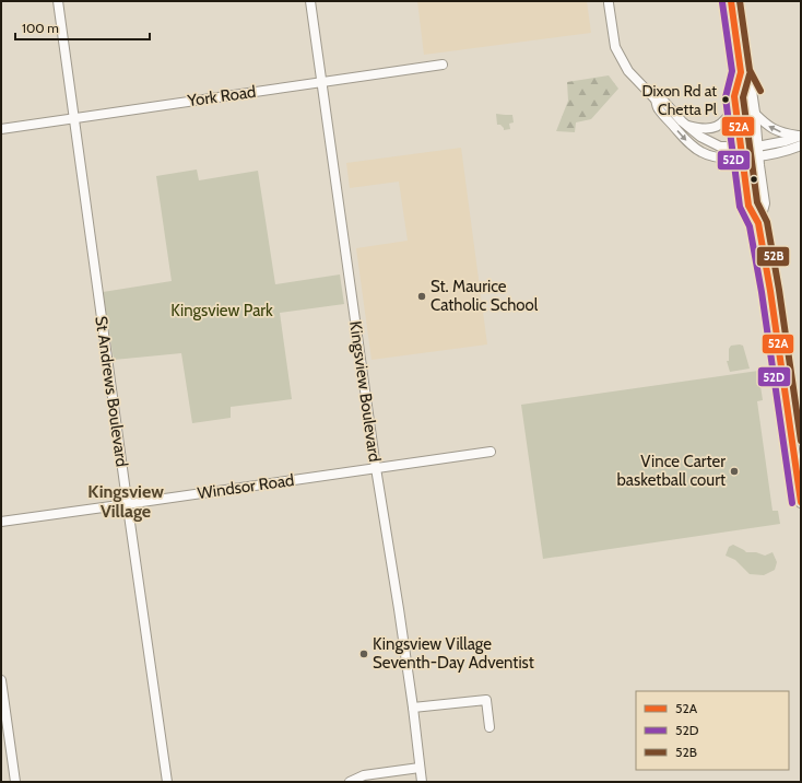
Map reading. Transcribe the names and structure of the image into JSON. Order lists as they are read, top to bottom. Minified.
{"streets":{"street":["York Road","St Andrews Boulevard","Kingsview Boulevard","Windsor Road"]},"crossings":[["York Road","St Andrews Boulevard"],["York Road","Kingsview Boulevard"],["St Andrews Boulevard","Windsor Road"],["Kingsview Boulevard","Windsor Road"]],"districts":["Kingsview Village"],"parks":["Kingsview Park"],"places":["Dixon Rd at Chetta Pl","St. Maurice Catholic School","Vince Carter basketball court","Kingsview Village Seventh-Day Adventist"],"lines":["transit line 52A","transit line 52B","transit line 52D"],"legend":["52A","52D","52B"],"scale_bar":"100 m"}
